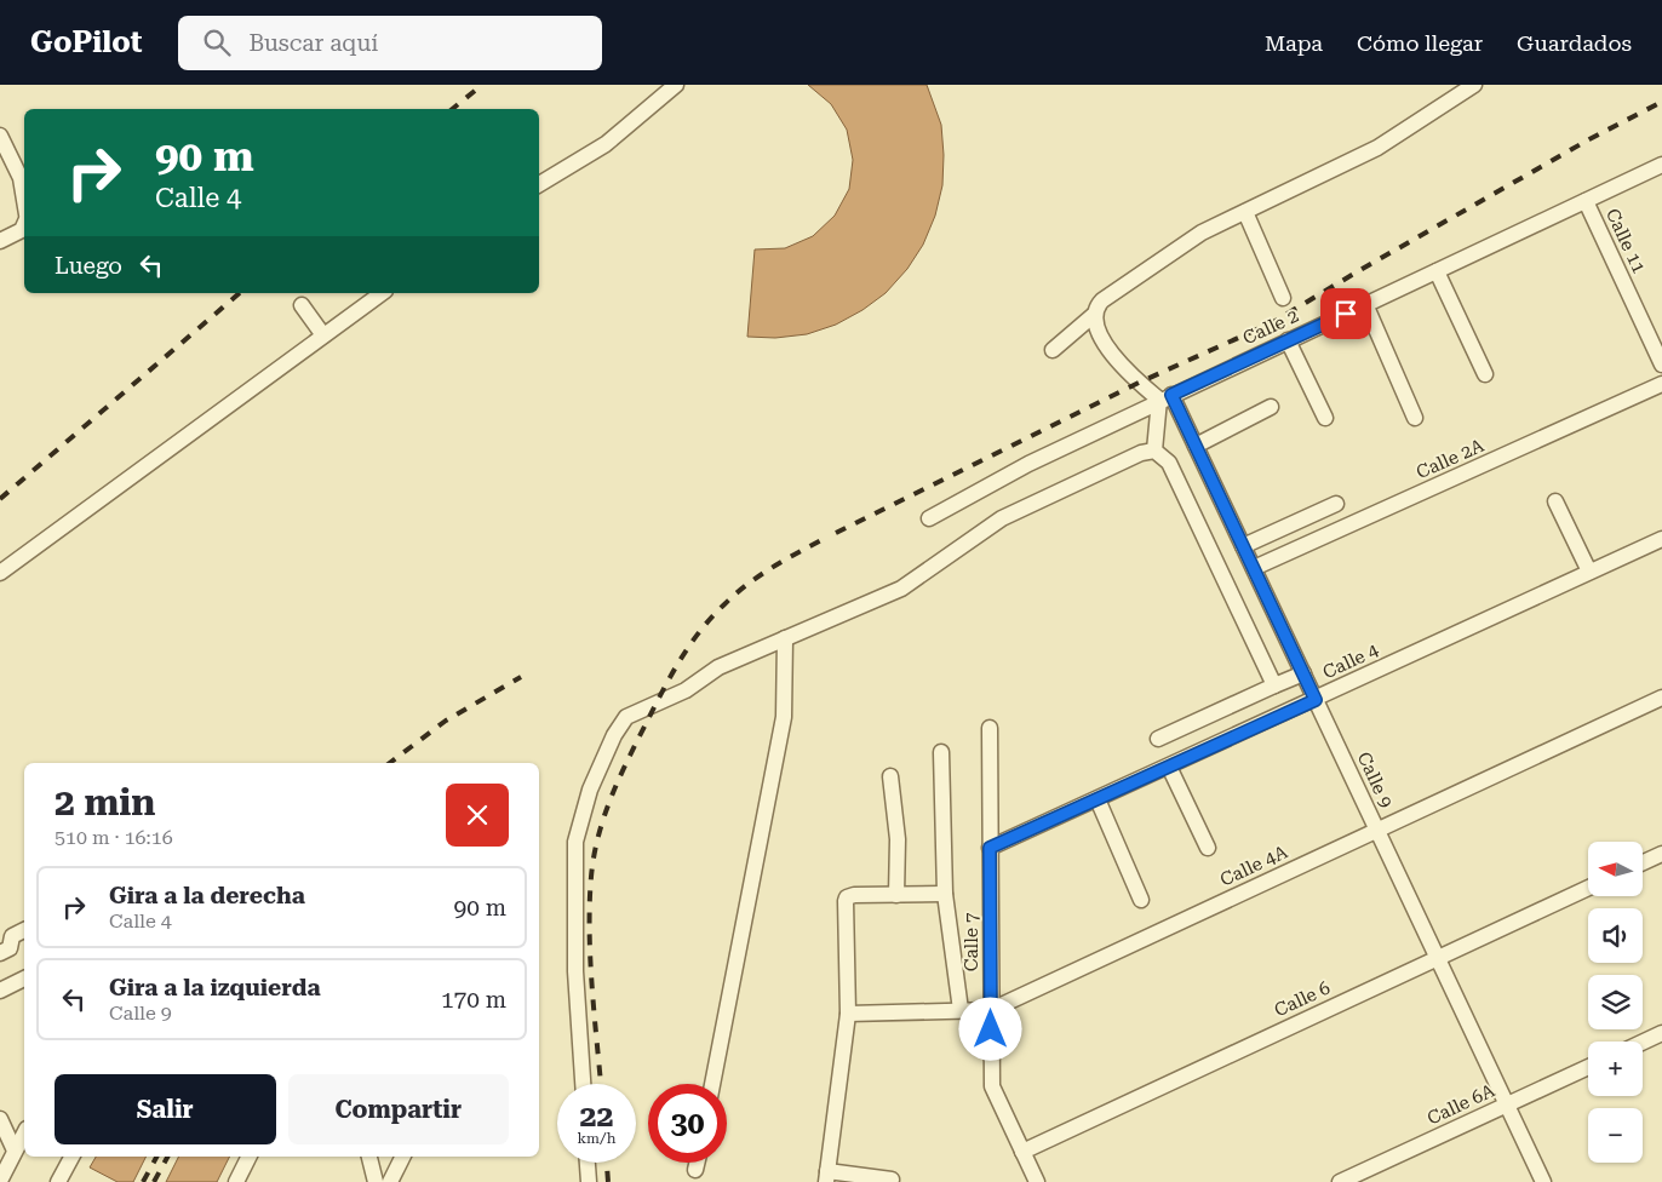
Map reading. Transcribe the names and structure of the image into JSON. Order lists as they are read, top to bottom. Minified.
{"streets":{"street":["Calle 11","Calle 2","Calle 2A","Calle 4","Calle 9","Calle 4A","Calle 7","Calle 6","Calle 6A"]},"crossings":[["Calle 11","Calle 2"],["Calle 2","Calle 9"],["Calle 2A","Calle 9"],["Calle 4","Calle 9"],["Calle 4","Calle 7"],["Calle 9","Calle 4A"],["Calle 9","Calle 6"],["Calle 9","Calle 6A"],["Calle 4A","Calle 7"],["Calle 7","Calle 6"]],"north":"left","page":{"header":"GoPilot","search":"Buscar aquí","nav":["Mapa","Cómo llegar","Guardados"],"turn":["90 m","Calle 4"],"then":"Luego","heading":["2 min","510 m · 16:16"],"map_buttons":["+","−"],"list":[{"name":"Gira a la derecha","note":"Calle 4","value":"90 m"},{"name":"Gira a la izquierda","note":"Calle 9","value":"170 m"}],"buttons":["Salir","Compartir"],"speed":"22 km/h","limit":"30"}}
